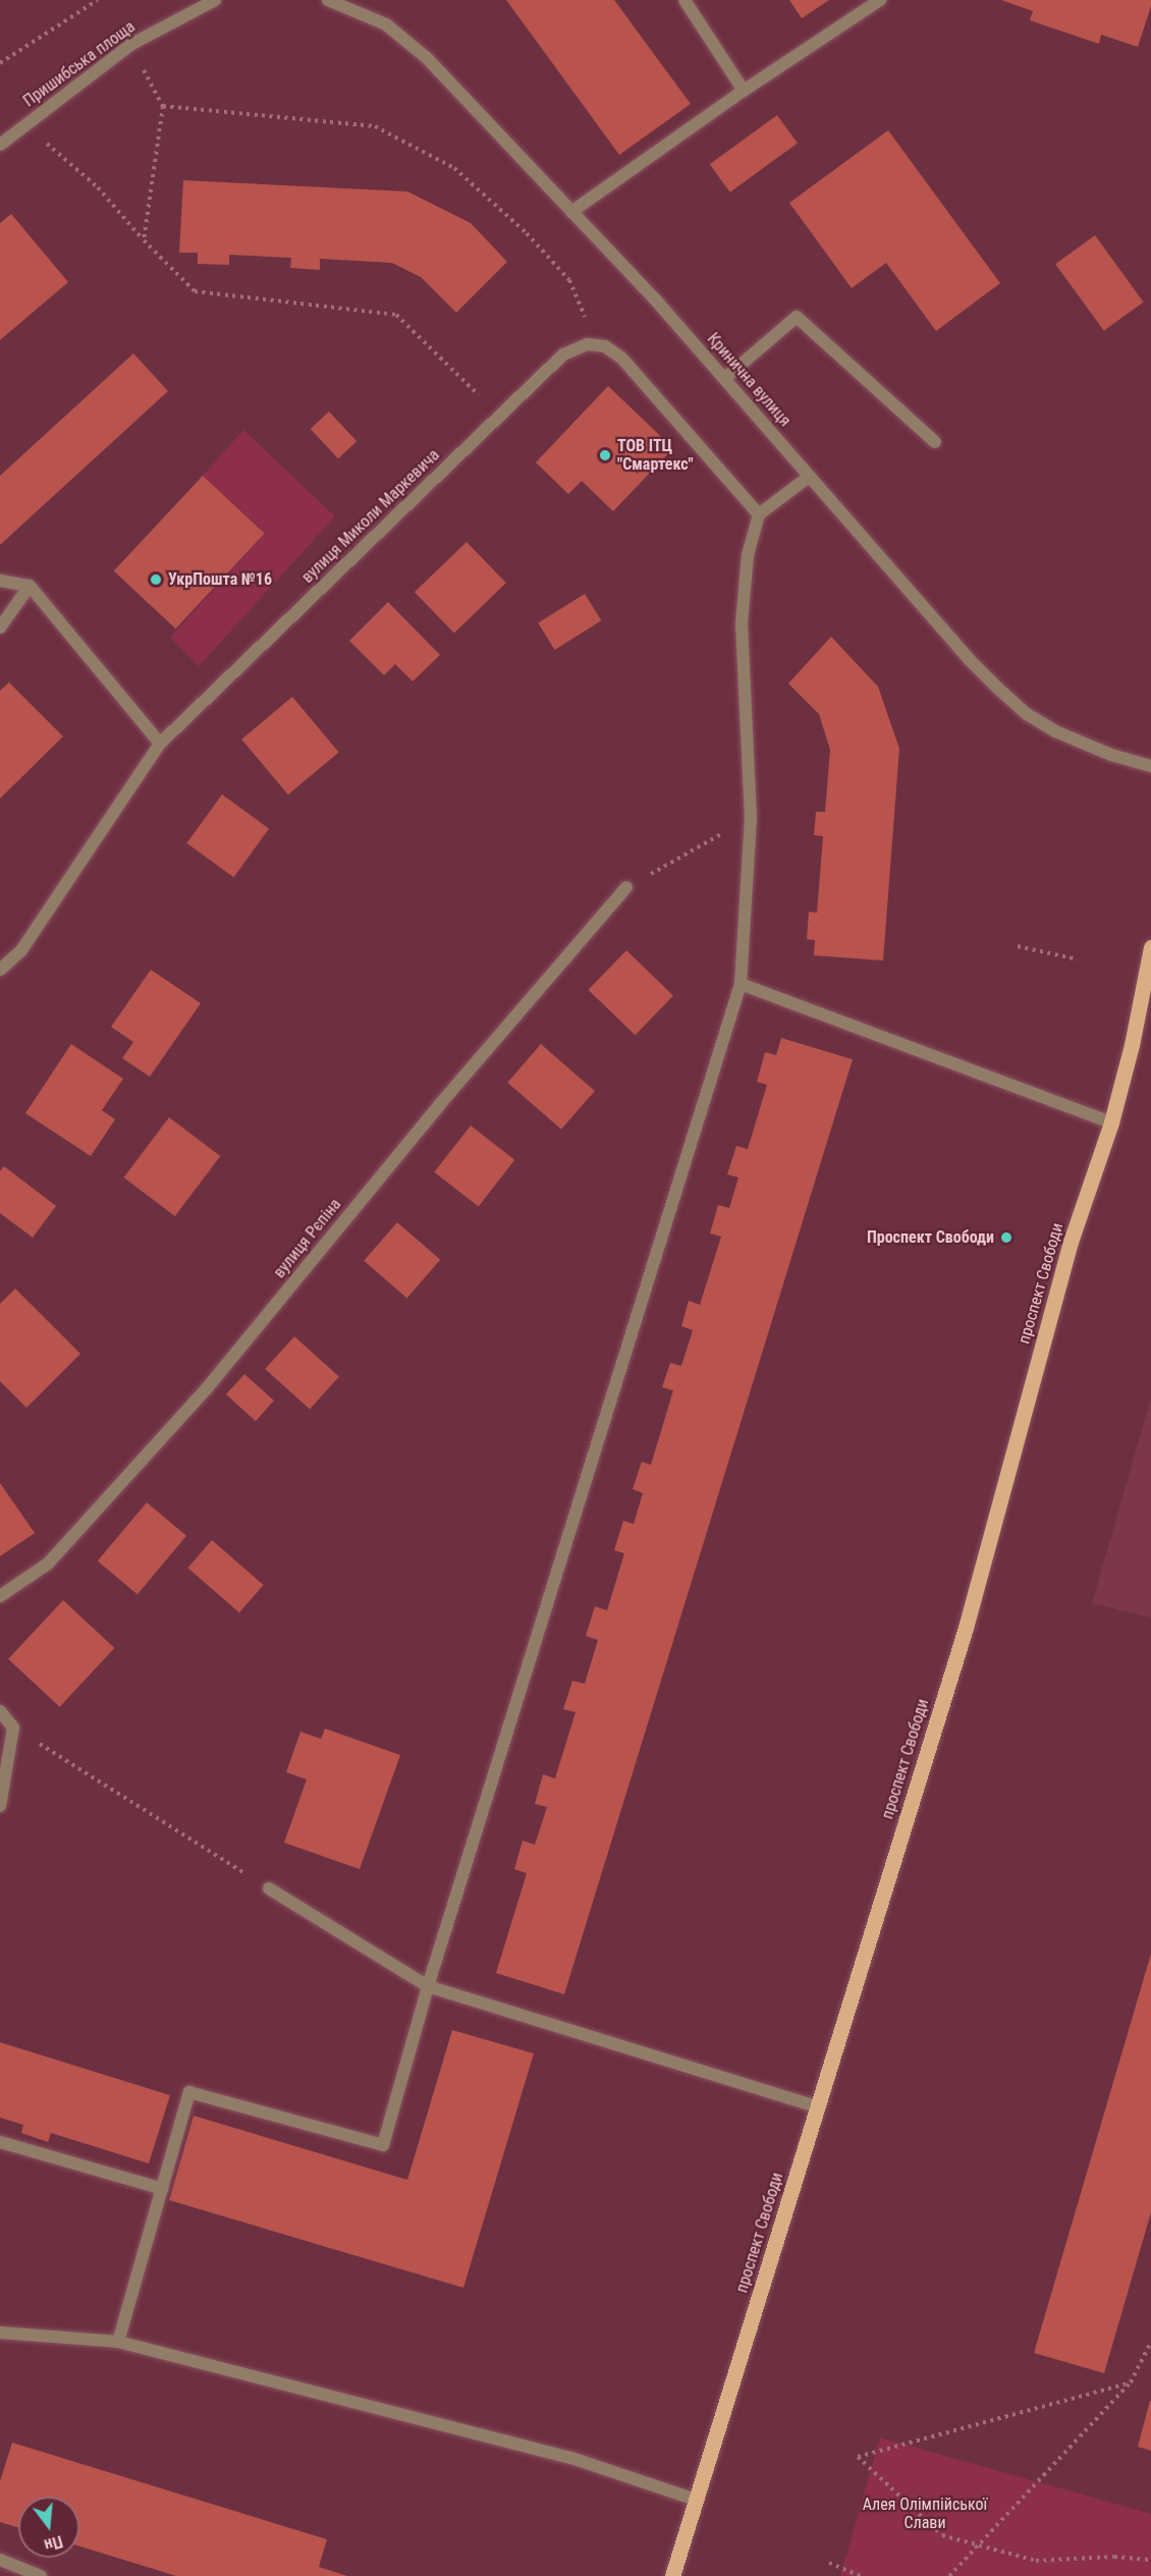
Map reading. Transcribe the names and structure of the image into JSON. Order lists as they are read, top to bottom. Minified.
{"streets":{"main road":["проспект Свободи"],"street":["Пришибська площа","Кринична вулиця","вулиця Миколи Маркевича","вулиця Рєпіна"]},"parks":["Алея Олімпійської Слави"],"places":["ТОВ ІТЦ \"Смартекс\"","УкрПошта №16","Проспект Свободи"],"north":"bottom"}
